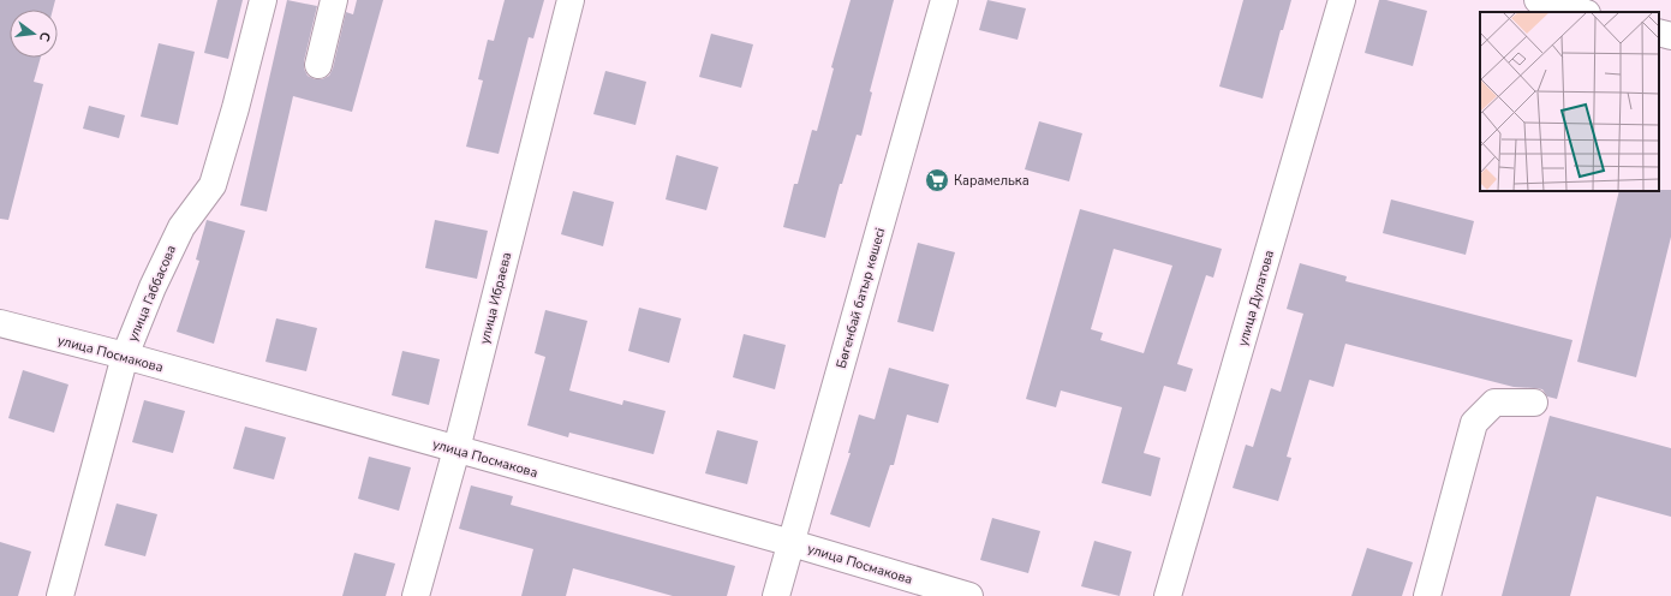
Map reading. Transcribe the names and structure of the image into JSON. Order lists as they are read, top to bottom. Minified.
{"streets":{"street":["улица Габбасова","улица Ибраева","Бөгенбай батыр көшесі","улица Дулатова","улица Посмакова"]},"crossings":[["улица Габбасова","улица Посмакова"],["улица Ибраева","улица Посмакова"],["Бөгенбай батыр көшесі","улица Посмакова"]],"places":{"supermarket":["Карамелька"]},"north":"right"}
